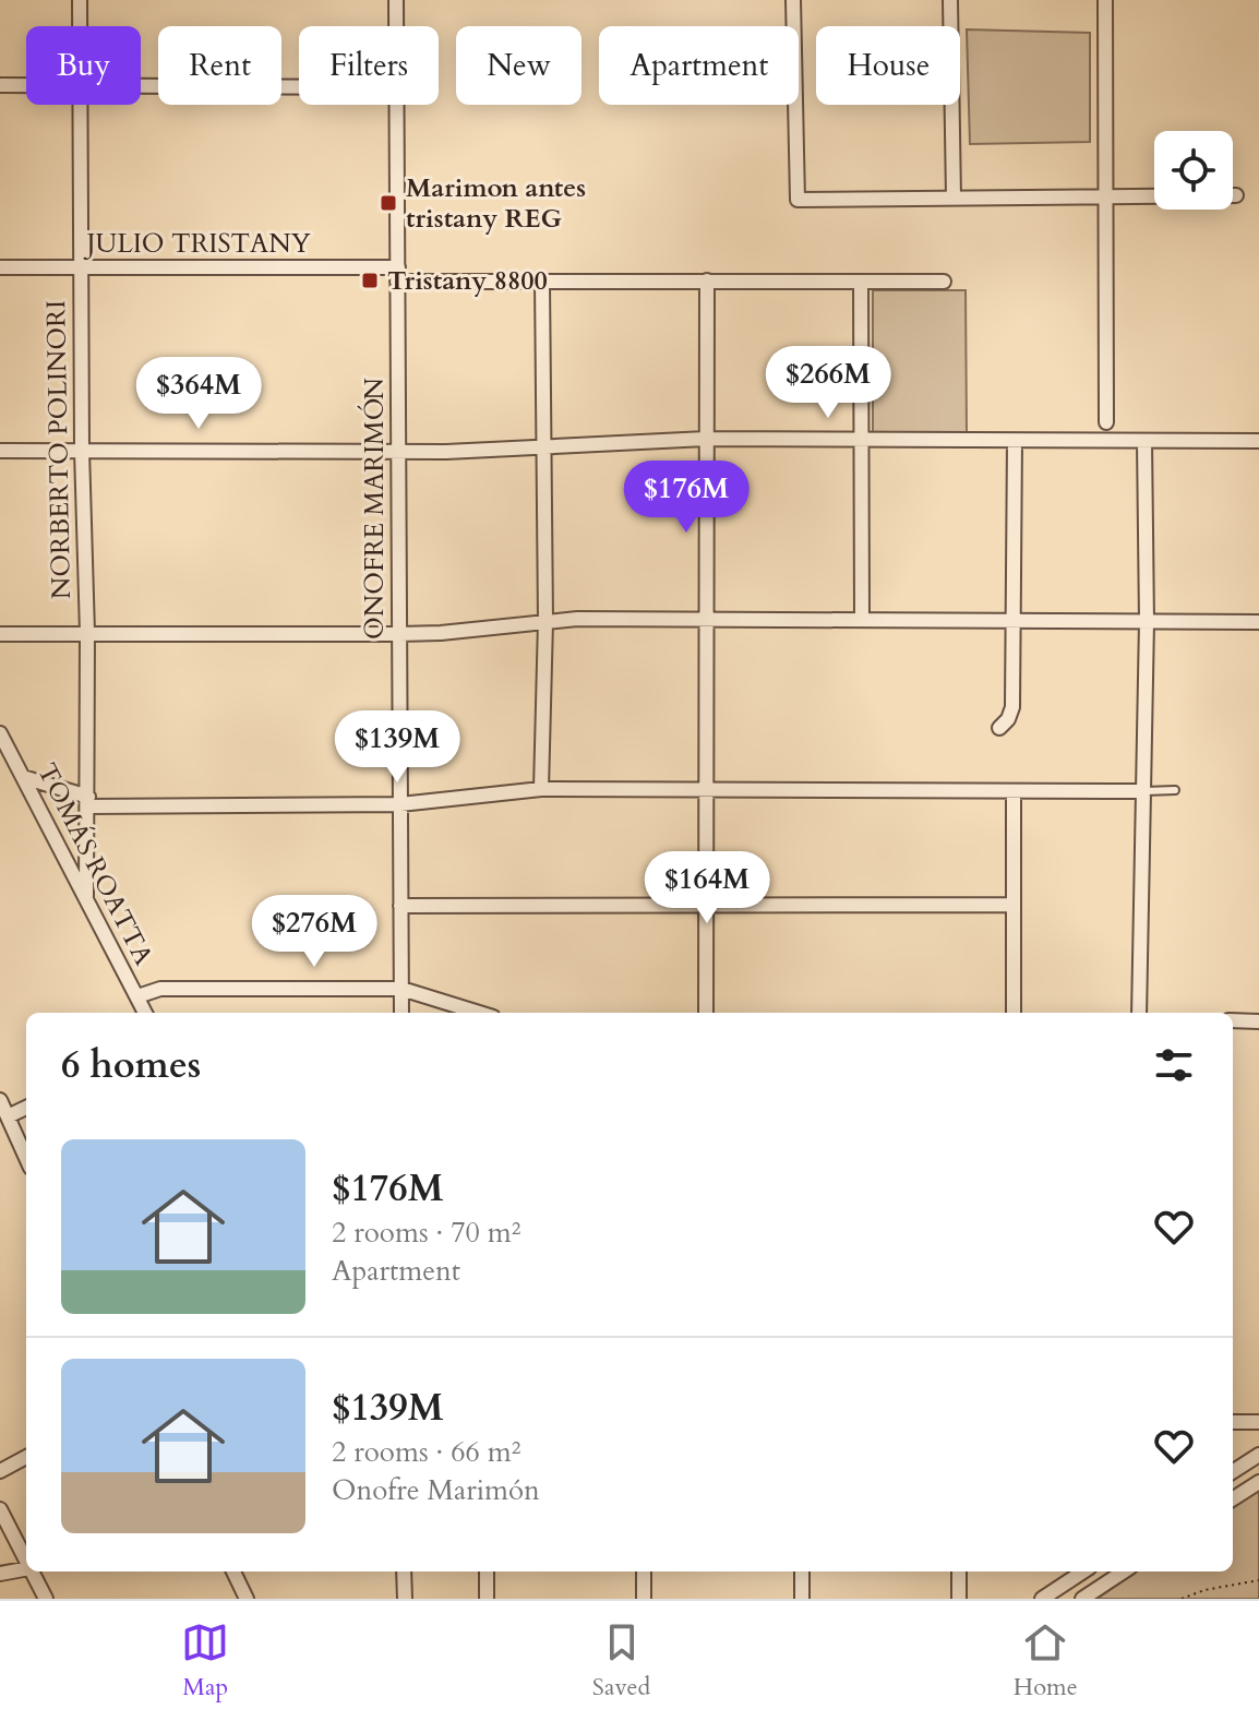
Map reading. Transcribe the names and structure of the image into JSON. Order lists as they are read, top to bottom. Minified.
{"streets":{"street":["JULIO TRISTANY","NORBERTO POLINORI","ONOFRE MARIMÓN","TOMÁS ROATTA"]},"crossings":[["JULIO TRISTANY","NORBERTO POLINORI"],["JULIO TRISTANY","ONOFRE MARIMÓN"],["NORBERTO POLINORI","TOMÁS ROATTA"]],"places":{"transit":["Marimon antes tristany REG","Tristany 8800"]},"page":{"chip":["Buy","Rent","Filters","New","Apartment","House"],"price":["$266M","$364M","$176M","$139M","$164M","$276M"],"heading":"6 homes","list":[{"name":"$176M","note":"2 rooms · 70 m² · Apartment"},{"name":"$139M","note":"2 rooms · 66 m² · Onofre Marimón"}],"tabs":["Map","Saved","Home"]}}
